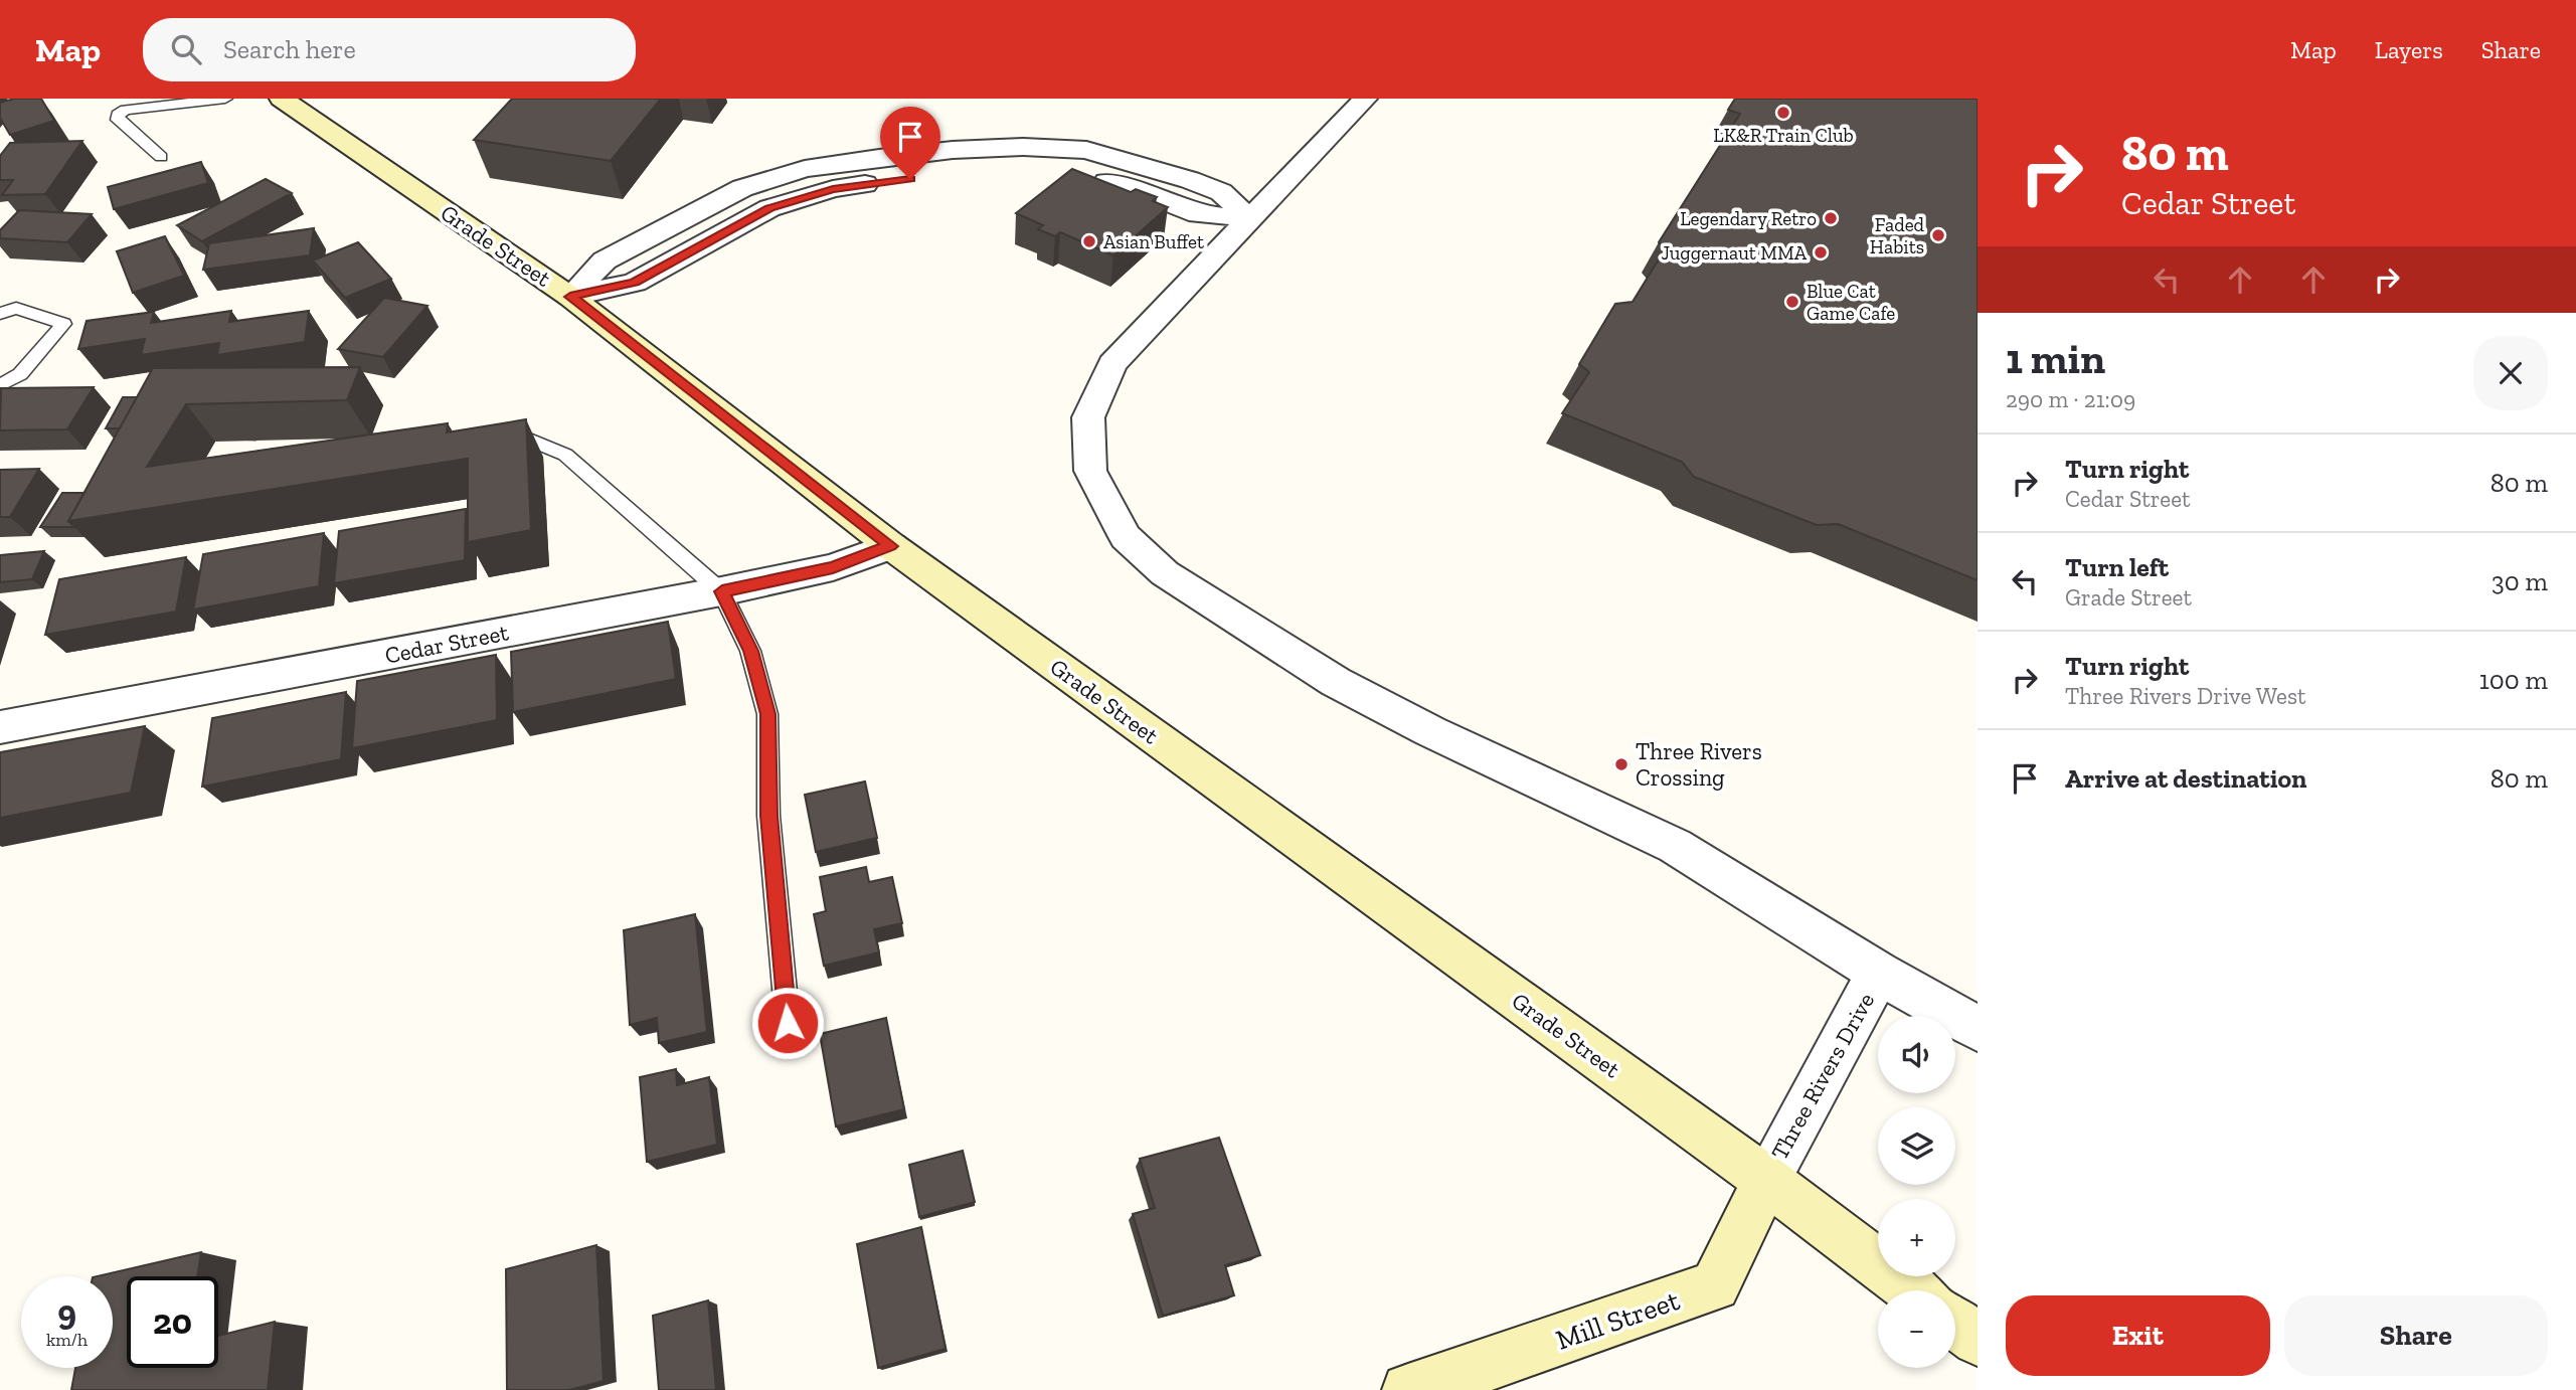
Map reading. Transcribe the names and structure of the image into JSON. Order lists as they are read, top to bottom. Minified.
{"streets":{"main road":["Grade Street","Mill Street"],"street":["Cedar Street","Three Rivers Drive"]},"crossings":[["Grade Street","Cedar Street"],["Grade Street","Three Rivers Drive"],["Grade Street","Mill Street"],["Three Rivers Drive","Mill Street"]],"places":["LK&R Train Club","Legendary Retro","Faded Habits","Asian Buffet","Juggernaut MMA","Blue Cat Game Cafe","Three Rivers Crossing"],"page":{"header":"Map","search":"Search here","nav":["Map","Layers","Share"],"turn":["80 m","Cedar Street"],"heading":["1 min","290 m · 21:09"],"list":[{"name":"Turn right","note":"Cedar Street","value":"80 m"},{"name":"Turn left","note":"Grade Street","value":"30 m"},{"name":"Turn right","note":"Three Rivers Drive West","value":"100 m"},{"name":"Arrive at destination","value":"80 m"}],"map_buttons":["+","−"],"speed":"9 km/h","limit":"20","buttons":["Exit","Share"]}}
